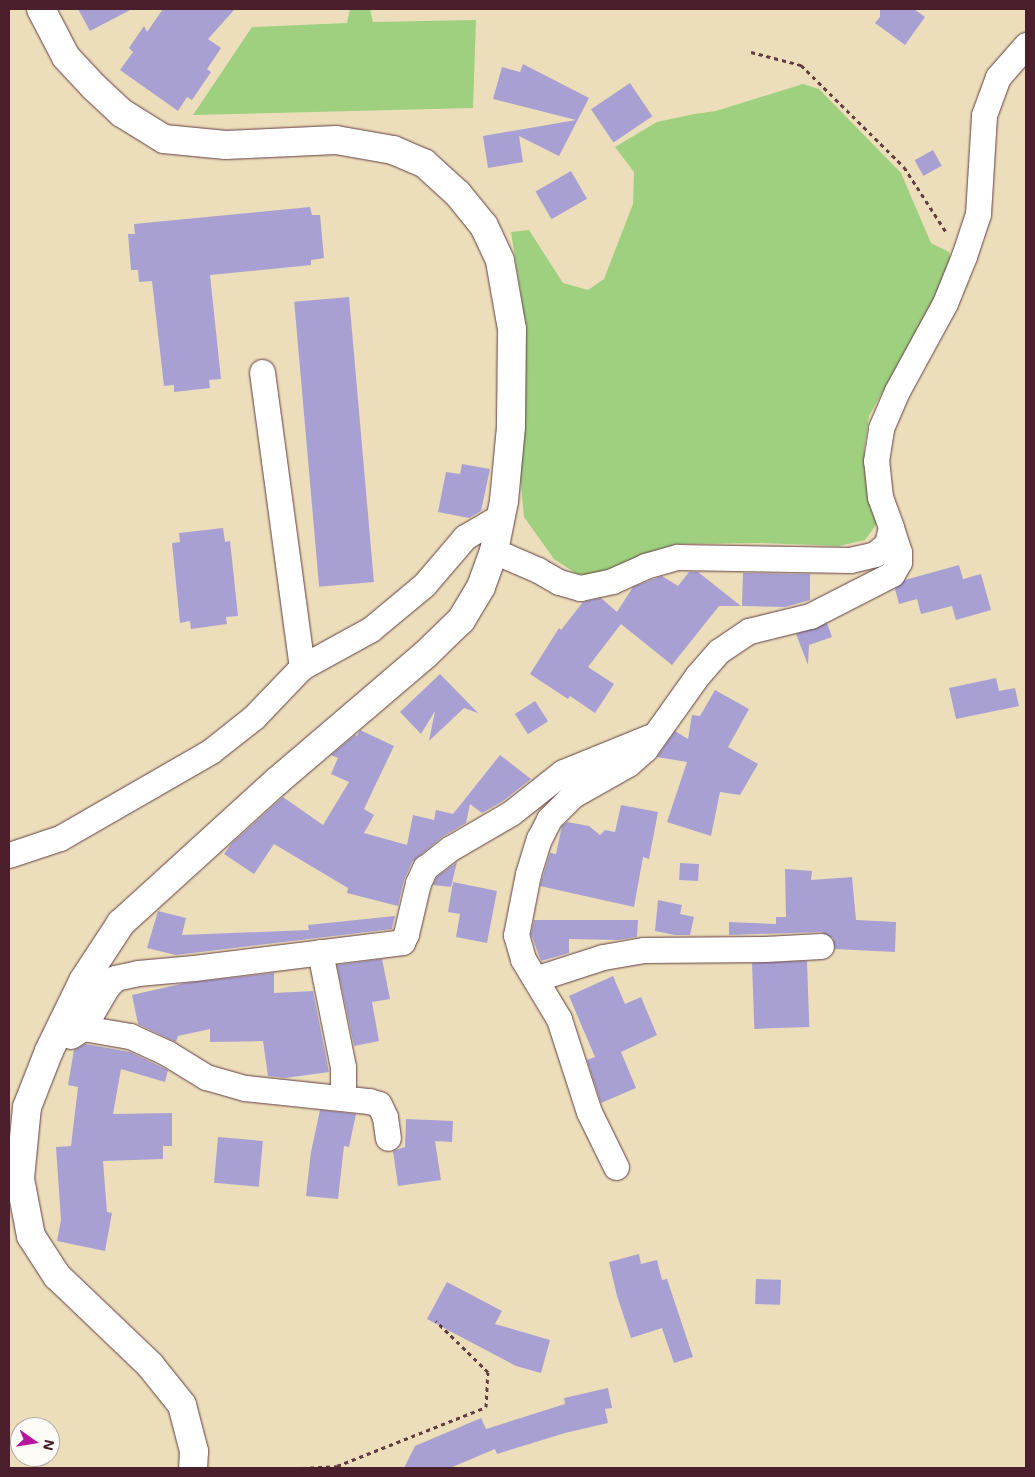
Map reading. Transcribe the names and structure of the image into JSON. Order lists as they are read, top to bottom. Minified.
{"north":"right"}
